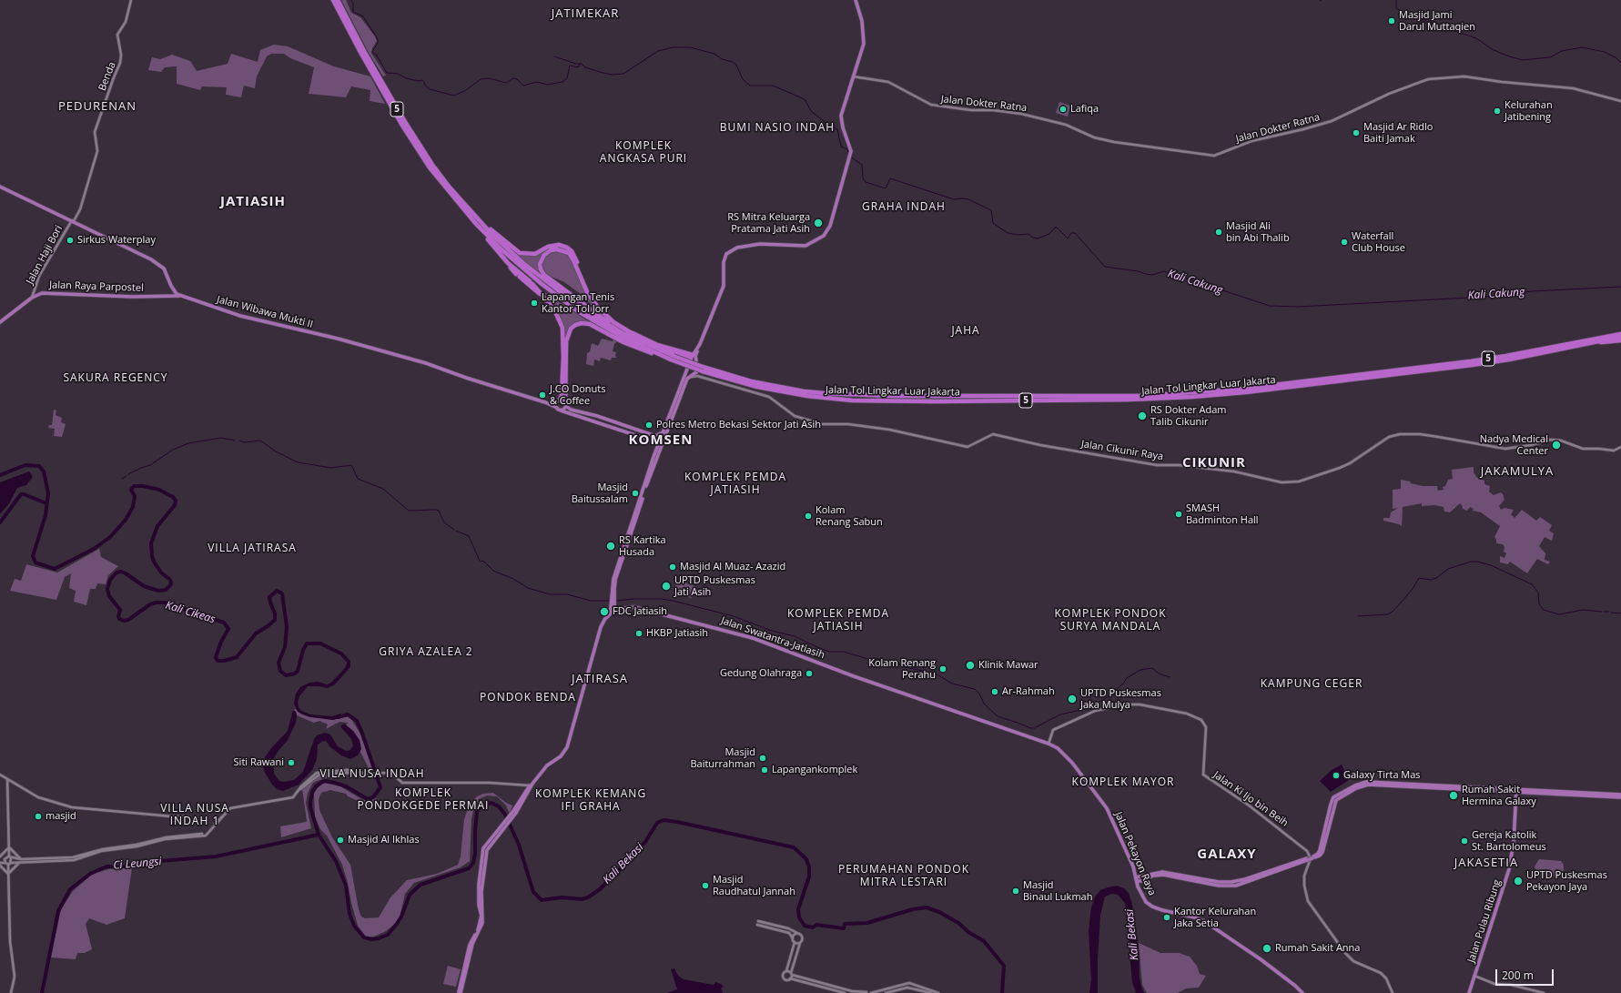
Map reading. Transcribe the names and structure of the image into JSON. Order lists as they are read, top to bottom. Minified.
{"streets":{"highway":["5","Jalan Tol Lingkar Luar Jakarta"],"main road":["Jalan Raya Parpostel","Jalan Wibawa Mukti II","Jalan Swatantra-Jatiasih","Jalan Pekayon Raya","Jalan Pulau Ribung"],"street":["Benda","Jalan Dokter Ratna","Jalan Haji Bori","Jalan Cikunir Raya","Jalan Ki Ijo bin Beih"]},"crossings":[["Benda","Jalan Haji Bori"],["Jalan Haji Bori","Jalan Raya Parpostel"],["Jalan Raya Parpostel","Jalan Wibawa Mukti II"],["Jalan Swatantra-Jatiasih","Jalan Pekayon Raya"],["Jalan Ki Ijo bin Beih","Jalan Pekayon Raya"]],"districts":["JATIMEKAR","PEDURENAN","BUMI NASIO INDAH","KOMPLEK ANGKASA PURI","JATIASIH","GRAHA INDAH","JAHA","SAKURA REGENCY","KOMSEN","CIKUNIR","JAKAMULYA","KOMPLEK PEMDA JATIASIH","VILLA JATIRASA","KOMPLEK PEMDA JATIASIH","KOMPLEK PONDOK SURYA MANDALA","GRIYA AZALEA 2","JATIRASA","KAMPUNG CEGER","PONDOK BENDA","VILA NUSA INDAH","KOMPLEK MAYOR","KOMPLEK PONDOKGEDE PERMAI","KOMPLEK KEMANG IFI GRAHA","VILLA NUSA INDAH 1","GALAXY","JAKASETIA","PERUMAHAN PONDOK MITRA LESTARI"],"water":["Kali Cakung","Kali Cikeas","Ci Leungsi","Kali Bekasi"],"places":["Masjid Jami Darul Muttaqien","Lafiqa","Kelurahan Jatibening","Masjid Ar Ridlo Baiti Jamak","RS Mitra Keluarga Pratama Jati Asih","Masjid Ali bin Abi Thalib","Sirkus Waterplay","Waterfall Club House","Lapangan Tenis Kantor Tol Jorr","J.CO Donuts & Coffee","RS Dokter Adam Talib Cikunir","Polres Metro Bekasi Sektor Jati Asih","Nadya Medical Center","Masjid Baitussalam","SMASH Badminton Hall","Kolam Renang Sabun","RS Kartika Husada","Masjid Al Muaz- Azazid","UPTD Puskesmas Jati Asih","FDC Jatiasih","HKBP Jatiasih","Klinik Mawar","Kolam Renang Perahu","Gedung Olahraga","Ar-Rahmah","UPTD Puskesmas Jaka Mulya","Masjid Baiturrahman","Siti Rawani","Lapangankomplek","Galaxy Tirta Mas","Rumah Sakit Hermina Galaxy","masjid","Masjid Al Ikhlas","Gereja Katolik St. Bartolomeus","UPTD Puskesmas Pekayon Jaya","Masjid Raudhatul Jannah","Masjid Binaul Lukmah","Kantor Kelurahan Jaka Setia","Rumah Sakit Anna"],"scale_bar":"200 m"}
